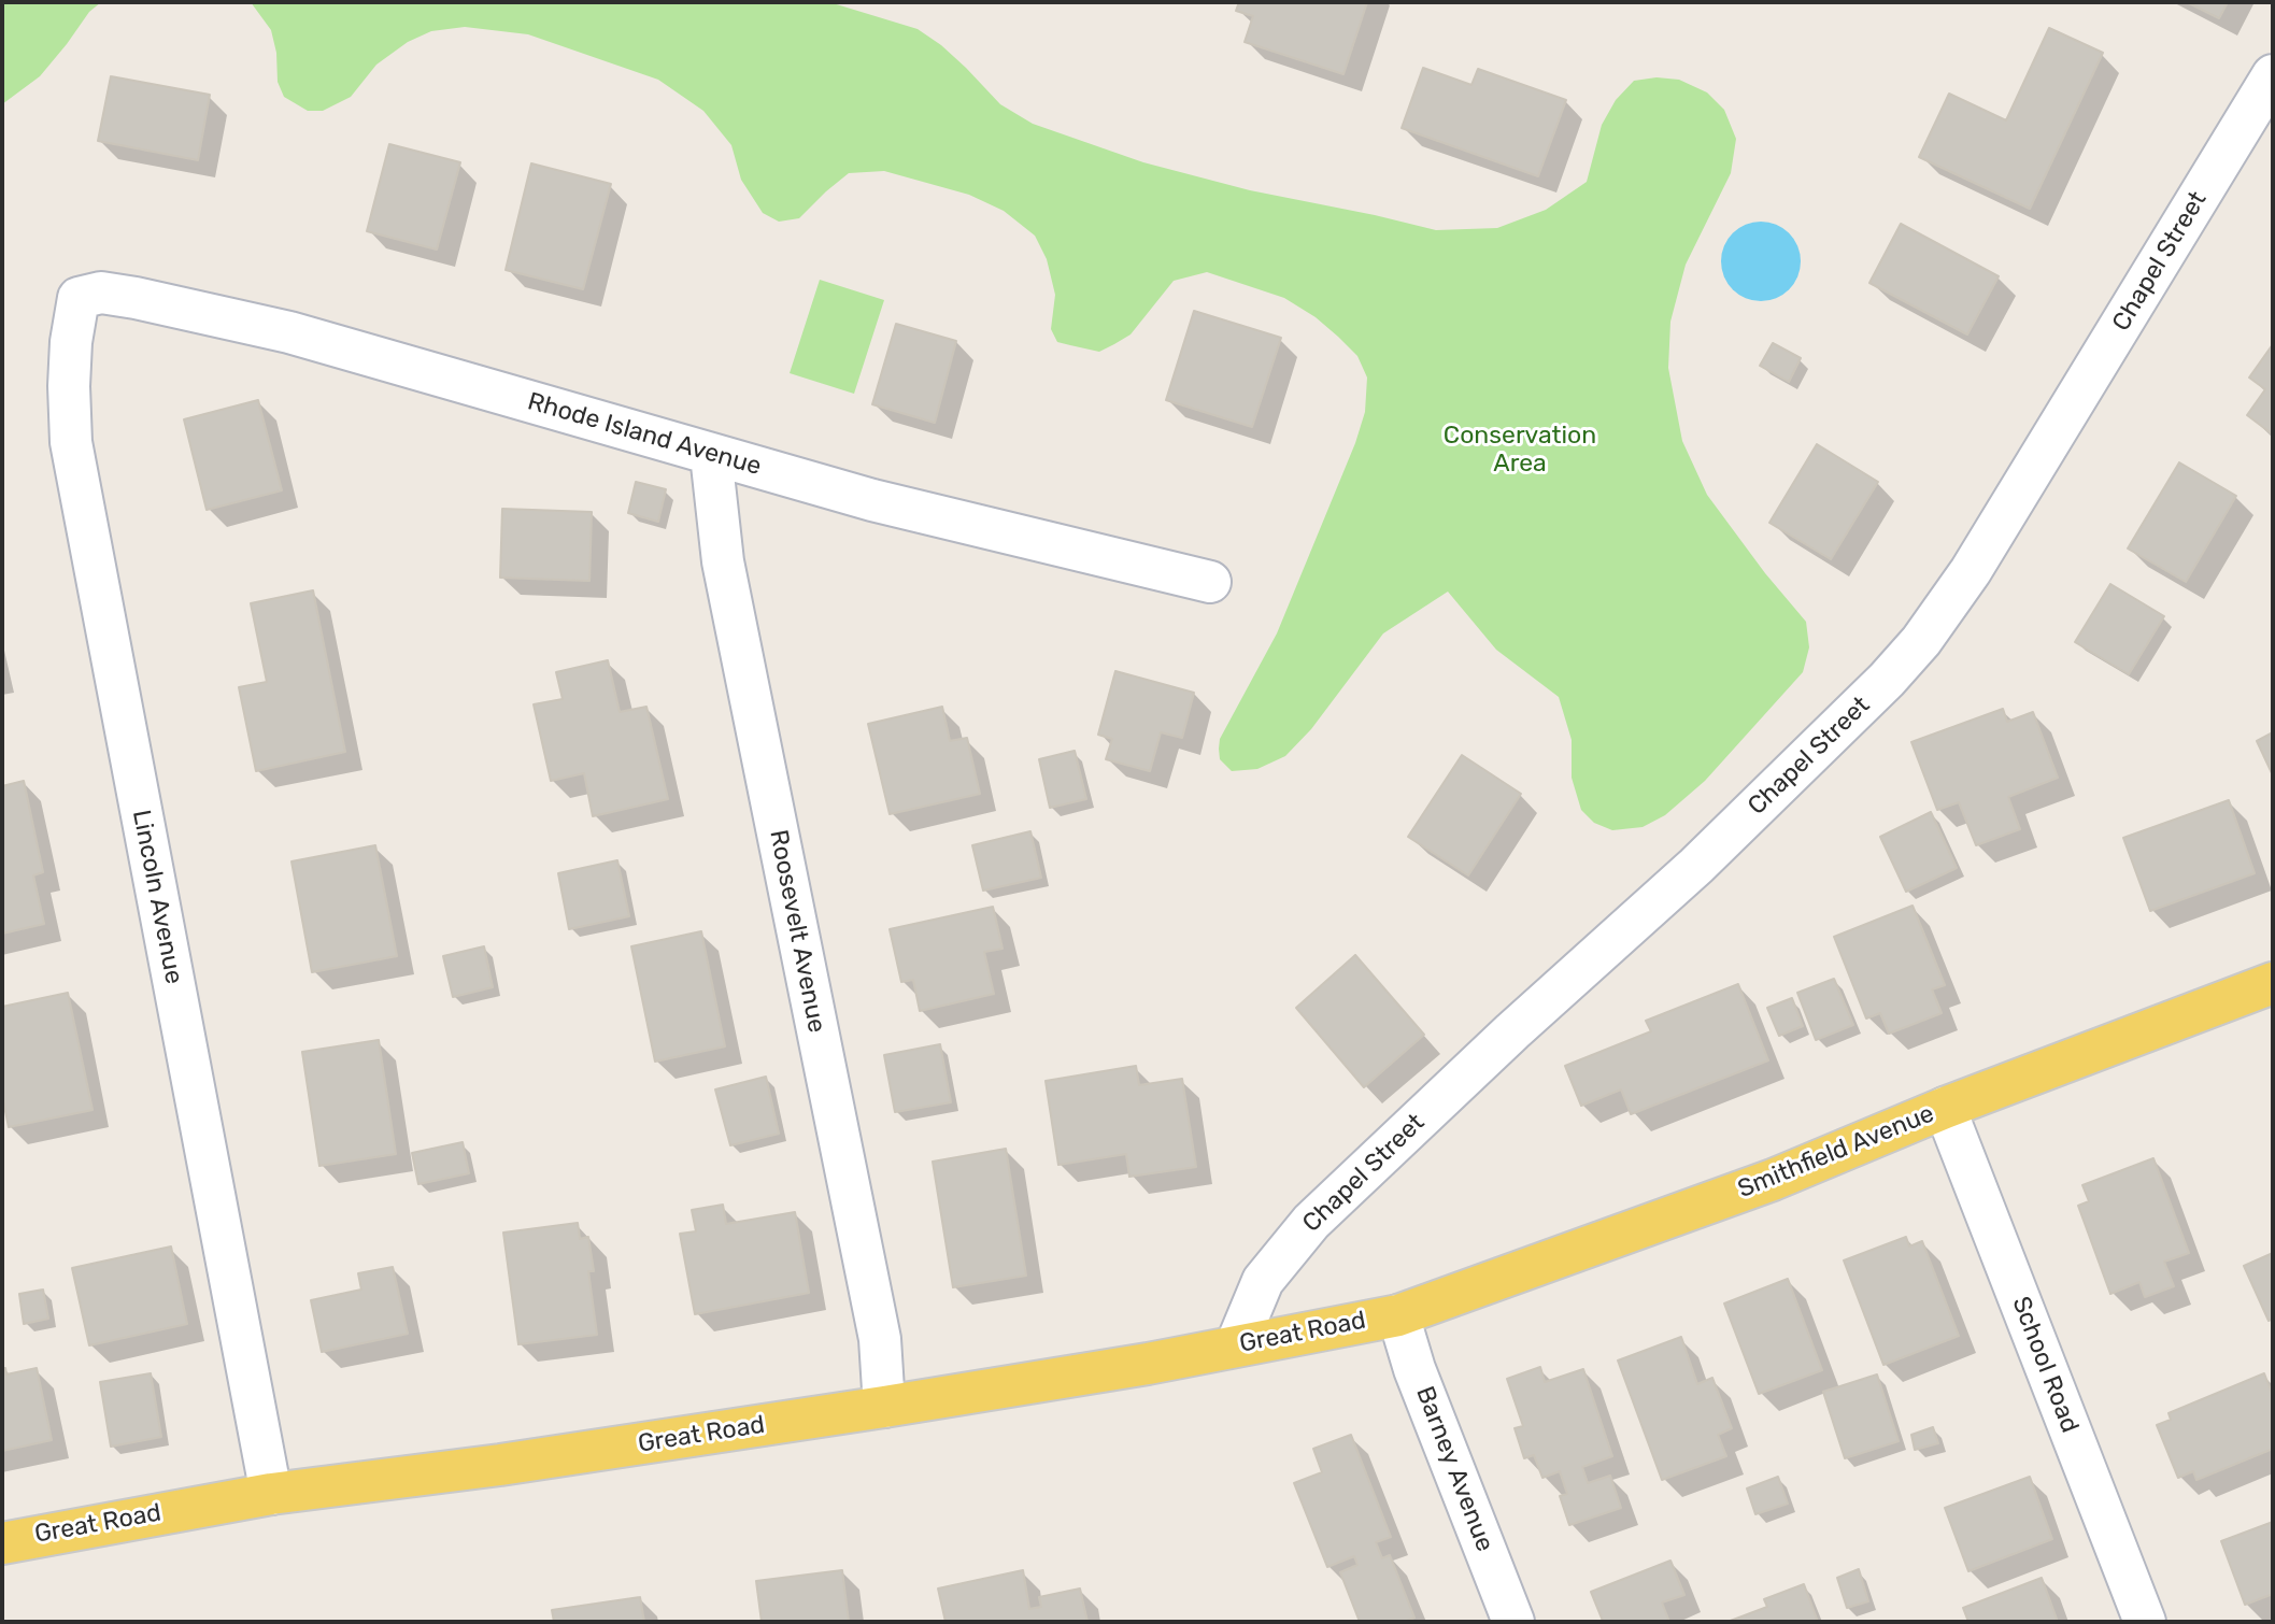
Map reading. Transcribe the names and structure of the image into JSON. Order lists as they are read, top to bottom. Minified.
{"streets":{"main road":["Smithfield Avenue","Great Road"],"street":["Chapel Street","Rhode Island Avenue","Lincoln Avenue","Roosevelt Avenue","School Road","Barney Avenue"]},"crossings":[["Chapel Street","Great Road"],["Rhode Island Avenue","Lincoln Avenue"],["Rhode Island Avenue","Roosevelt Avenue"],["Lincoln Avenue","Great Road"],["Roosevelt Avenue","Great Road"],["Smithfield Avenue","Great Road"],["Smithfield Avenue","School Road"],["Smithfield Avenue","Barney Avenue"],["Great Road","Barney Avenue"]],"parks":["Conservation Area"]}
